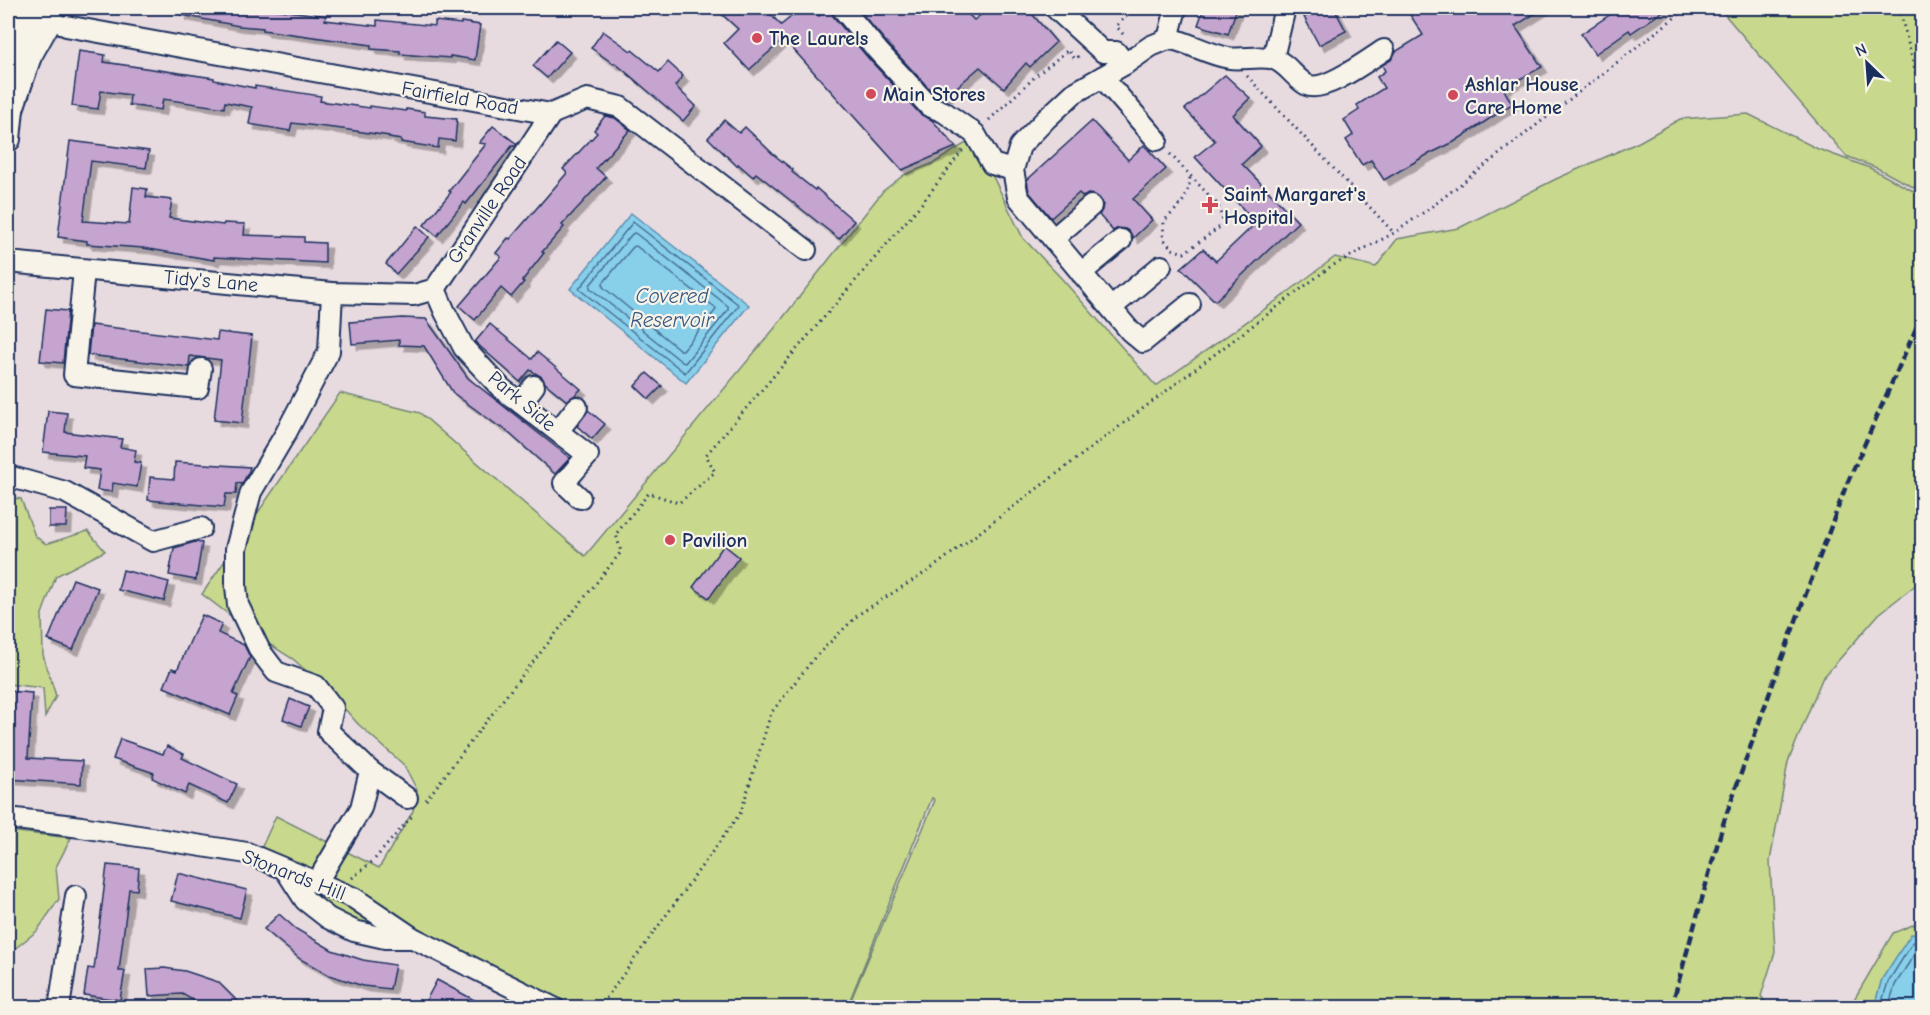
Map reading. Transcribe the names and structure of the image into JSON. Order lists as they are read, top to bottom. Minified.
{"streets":{"street":["Fairfield Road","Granville Road","Tidy's Lane","Park Side","Stonards Hill"]},"crossings":[["Fairfield Road","Granville Road"],["Granville Road","Tidy's Lane"],["Granville Road","Park Side"],["Tidy's Lane","Park Side"]],"water":["Covered Reservoir"],"places":{"other":["The Laurels","Main Stores","Ashlar House Care Home","Pavilion"],"health":["Saint Margaret's Hospital"]},"north":"top left"}
